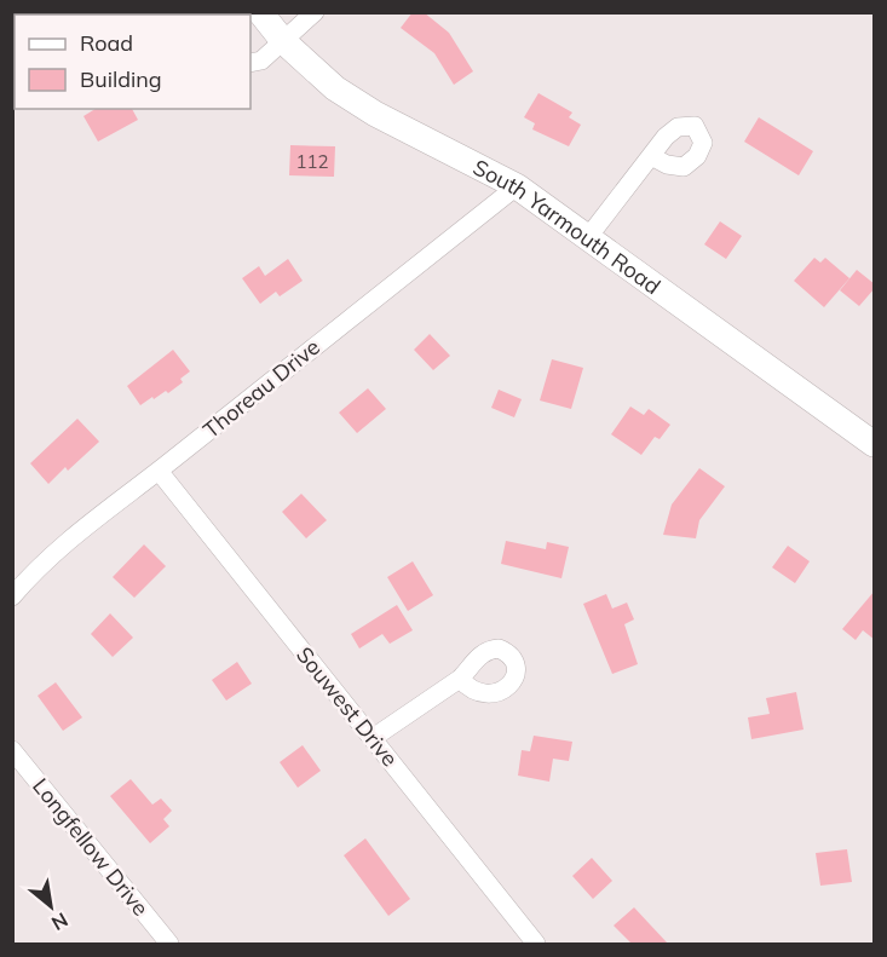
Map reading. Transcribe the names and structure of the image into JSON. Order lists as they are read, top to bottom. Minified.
{"streets":{"main road":["South Yarmouth Road"],"street":["Thoreau Drive","Souwest Drive","Longfellow Drive"]},"crossings":[["South Yarmouth Road","Thoreau Drive"],["Thoreau Drive","Souwest Drive"]],"house_numbers":["112"],"legend":["Road","Building"],"north":"bottom right"}
